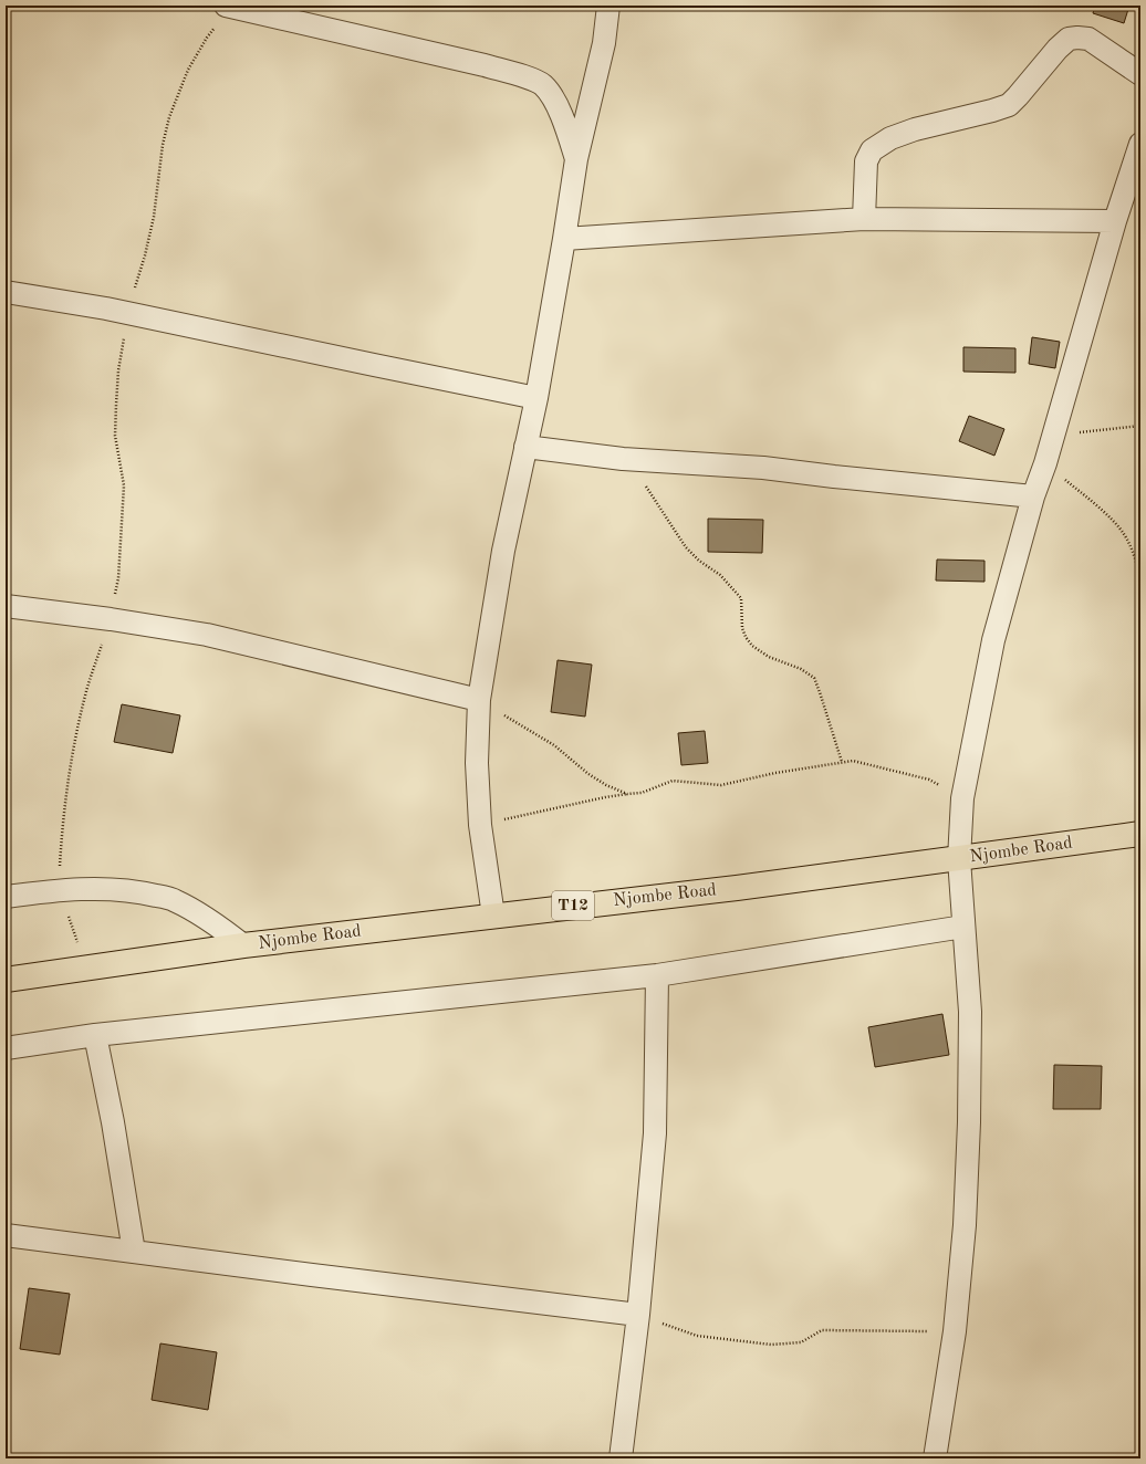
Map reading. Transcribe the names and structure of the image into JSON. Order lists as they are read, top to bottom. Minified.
{"streets":{"highway":["Njombe Road","T12"]}}
